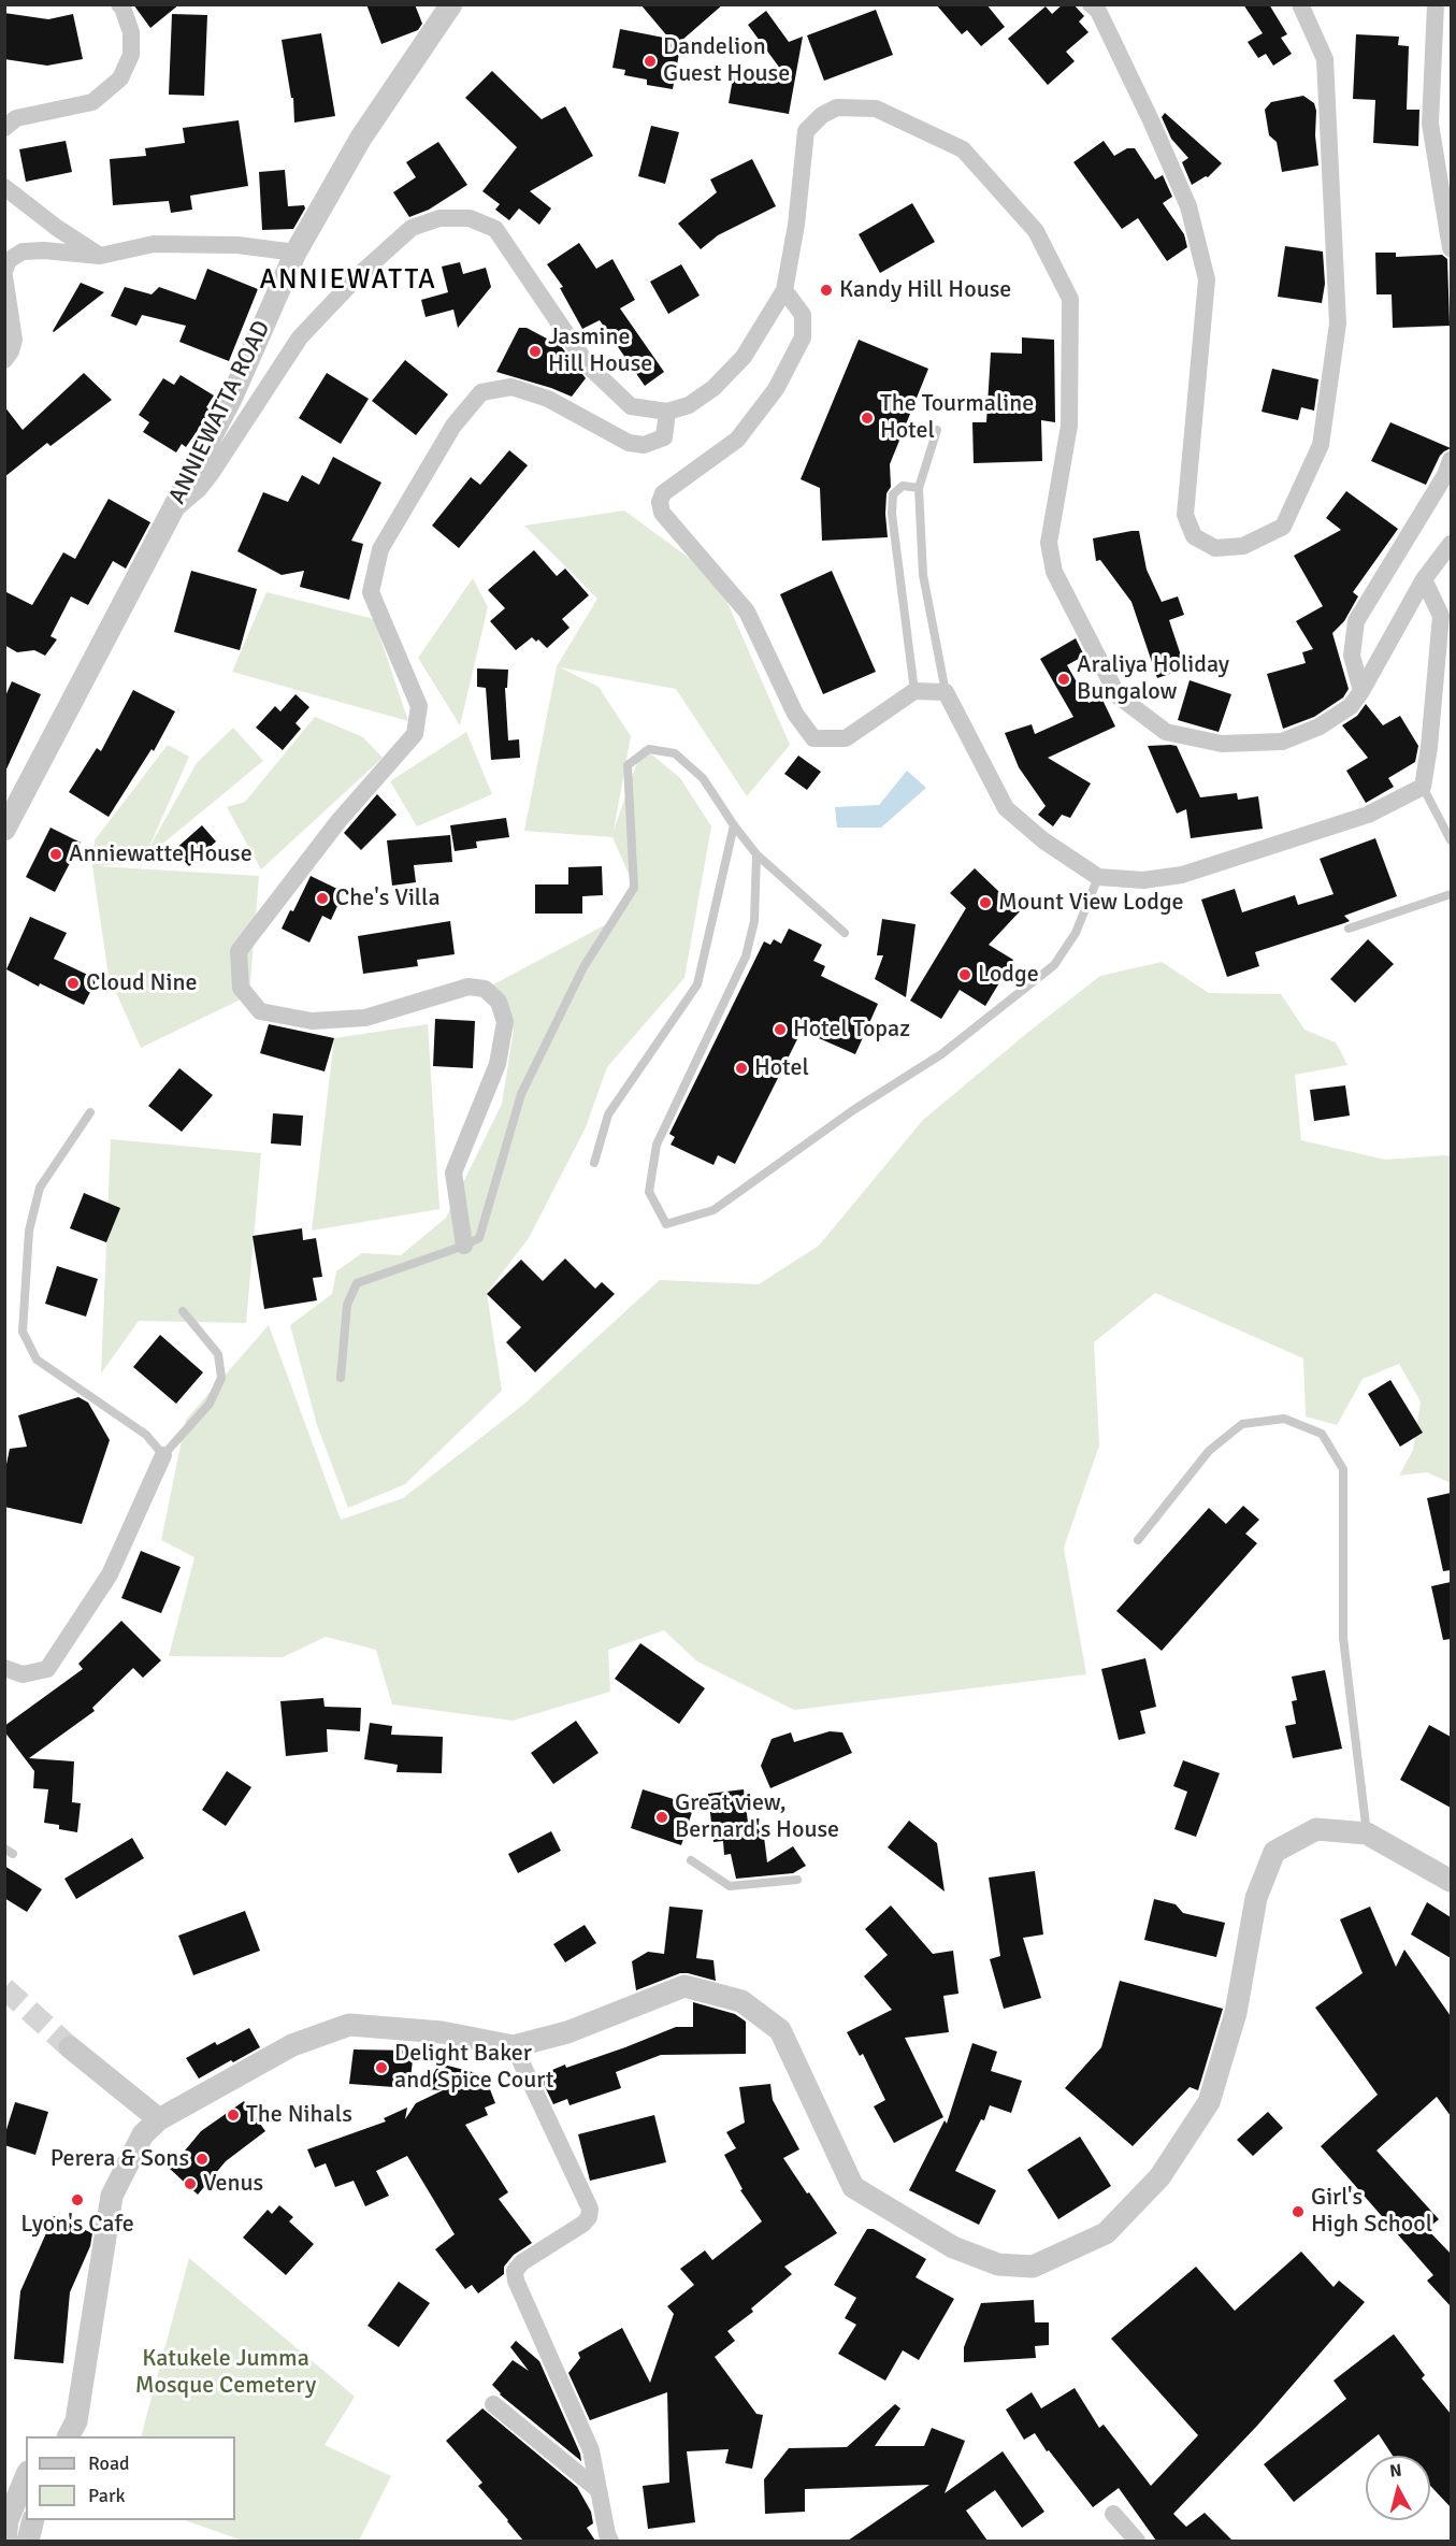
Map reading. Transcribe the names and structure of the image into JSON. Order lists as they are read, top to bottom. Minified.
{"streets":{"street":["ANNIEWATTA ROAD"]},"districts":["ANNIEWATTA"],"parks":["Katukele Jumma Mosque Cemetery"],"places":["Dandelion Guest House","Kandy Hill House","Jasmine Hill House","The Tourmaline Hotel","Araliya Holiday Bungalow","Anniewatte House","Che's Villa","Mount View Lodge","Lodge","Cloud Nine","Hotel Topaz","Hotel","Great view, Bernard's House","Delight Baker and Spice Court","The Nihals","Perera & Sons","Venus","Lyon's Cafe","Girl's High School"],"legend":["Road","Park"],"north":"top"}
